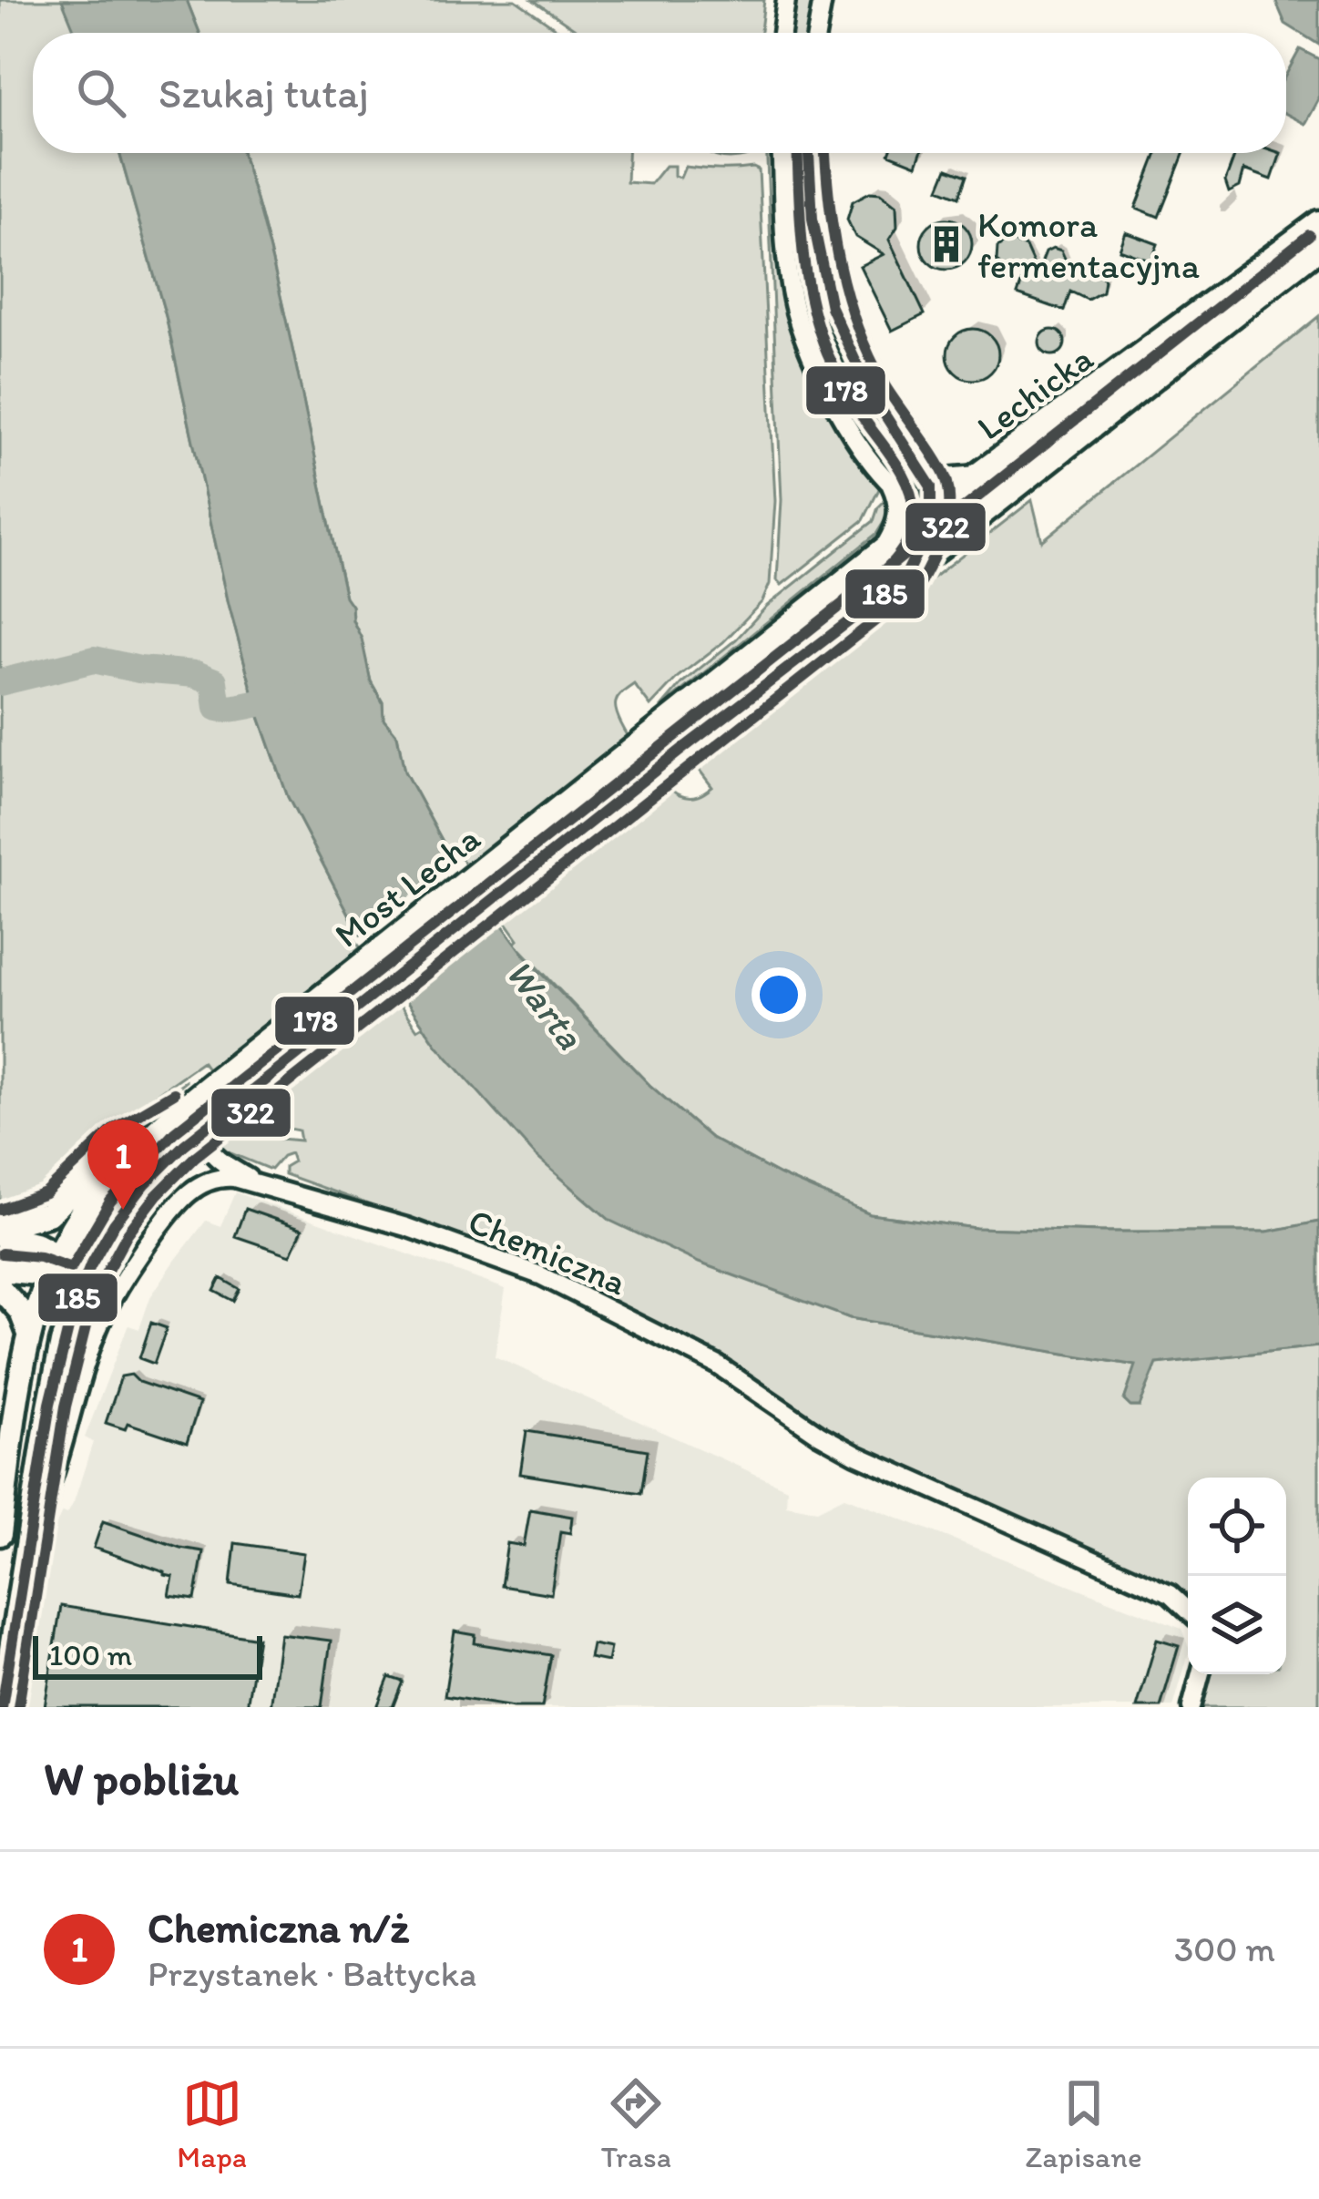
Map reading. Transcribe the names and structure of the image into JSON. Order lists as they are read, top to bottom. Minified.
{"streets":{"main road":["Lechicka","Most Lecha"],"street":["Chemiczna"]},"crossings":[["Lechicka","Most Lecha"],["Most Lecha","Chemiczna"]],"water":["Warta"],"places":{"building":["Komora fermentacyjna"]},"lines":["transit line 185","transit line 322","transit line 178"],"scale_bar":"100 m","page":{"search":"Szukaj tutaj","pins":"1","scale":"100 m","heading":"W pobliżu","list":[{"mark":"1","name":"Chemiczna n/ż","note":"Przystanek · Bałtycka","value":"300 m"}],"nav":["Mapa","Trasa","Zapisane"]}}
